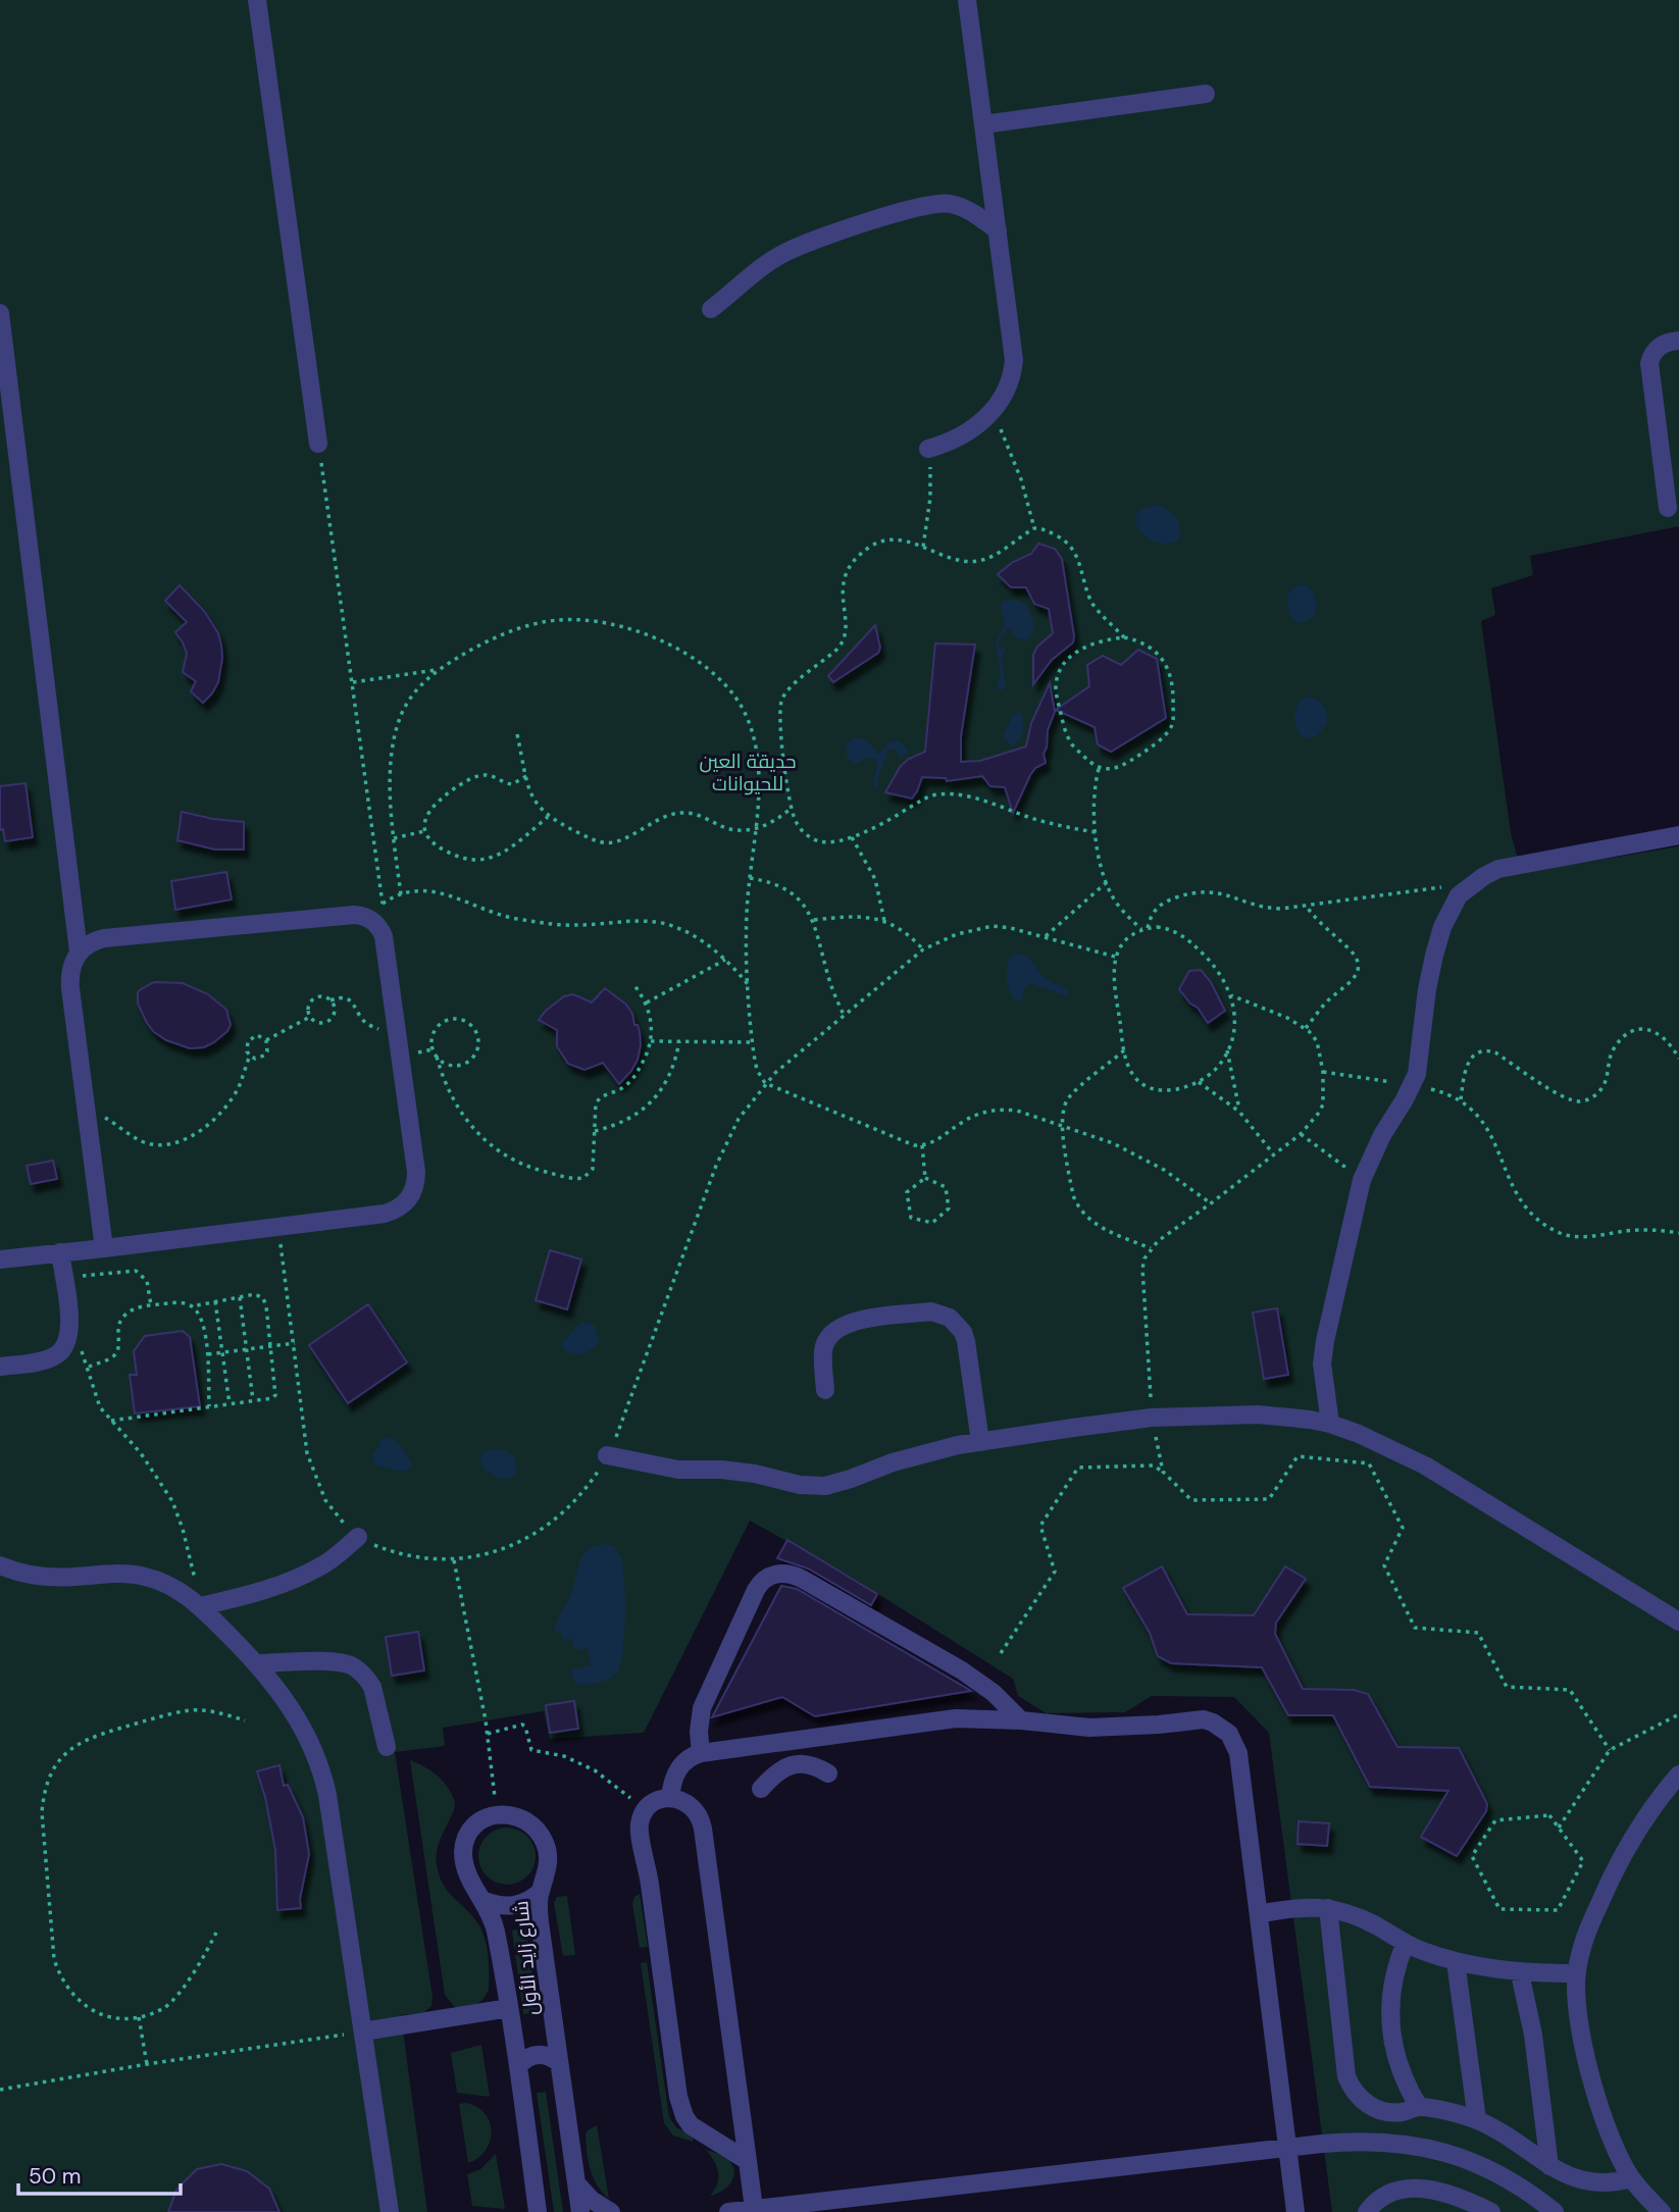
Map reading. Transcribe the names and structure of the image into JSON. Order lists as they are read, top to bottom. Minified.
{"streets":{"street":["شارع زايد الأول"]},"parks":["حديقة العين للحيوانات"],"scale_bar":"50 m"}
